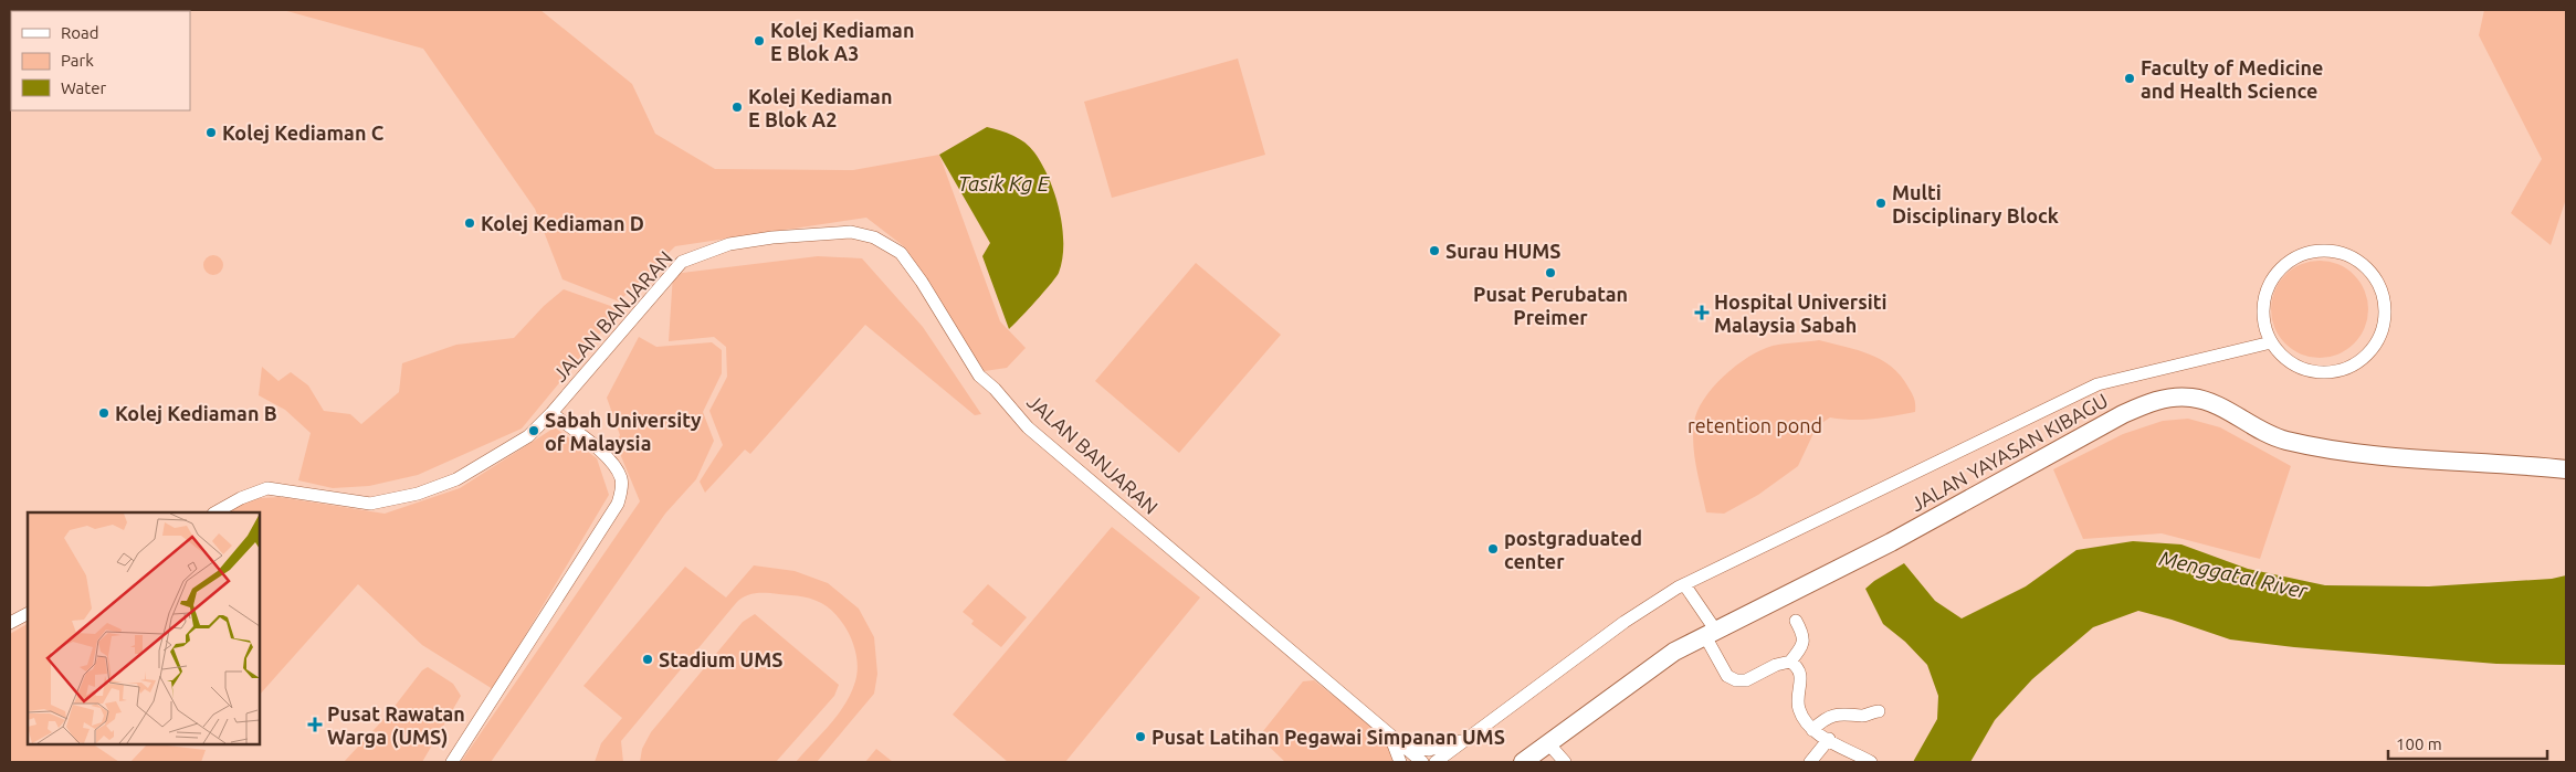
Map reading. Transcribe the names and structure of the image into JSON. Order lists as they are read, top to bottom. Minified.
{"streets":{"street":["JALAN BANJARAN","JALAN YAYASAN KIBAGU"]},"water":["Tasik Kg E","Menggatal River"],"parks":["retention pond"],"places":{"other":["Kolej Kediaman E Blok A3","Faculty of Medicine and Health Science","Kolej Kediaman E Blok A2","Kolej Kediaman C","Multi Disciplinary Block","Kolej Kediaman D","Surau HUMS","Pusat Perubatan Preimer","Kolej Kediaman B","Sabah University of Malaysia","postgraduated center","Stadium UMS","Pusat Latihan Pegawai Simpanan UMS"],"health":["Hospital Universiti Malaysia Sabah","Pusat Rawatan Warga (UMS)"]},"legend":["Road","Park","Water"],"scale_bar":"100 m"}
